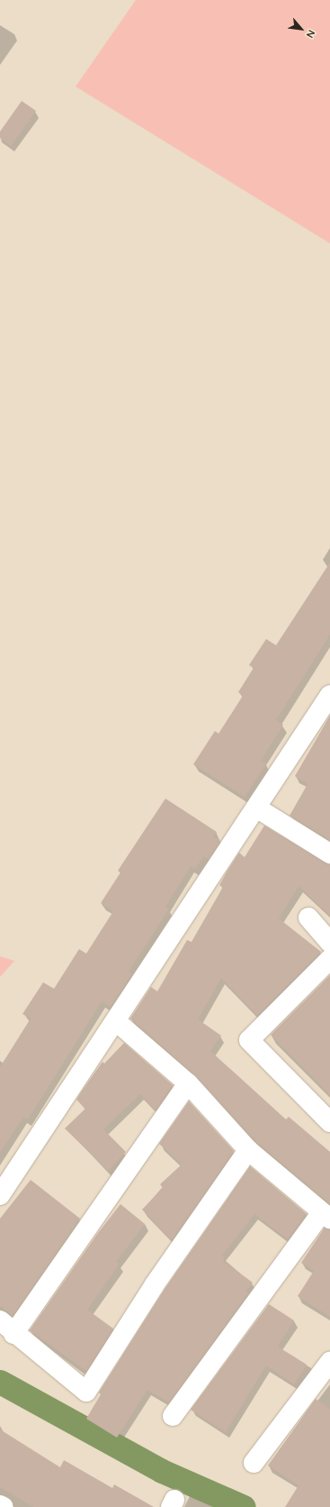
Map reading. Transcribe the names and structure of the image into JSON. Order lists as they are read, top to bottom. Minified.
{"north":"bottom right"}
